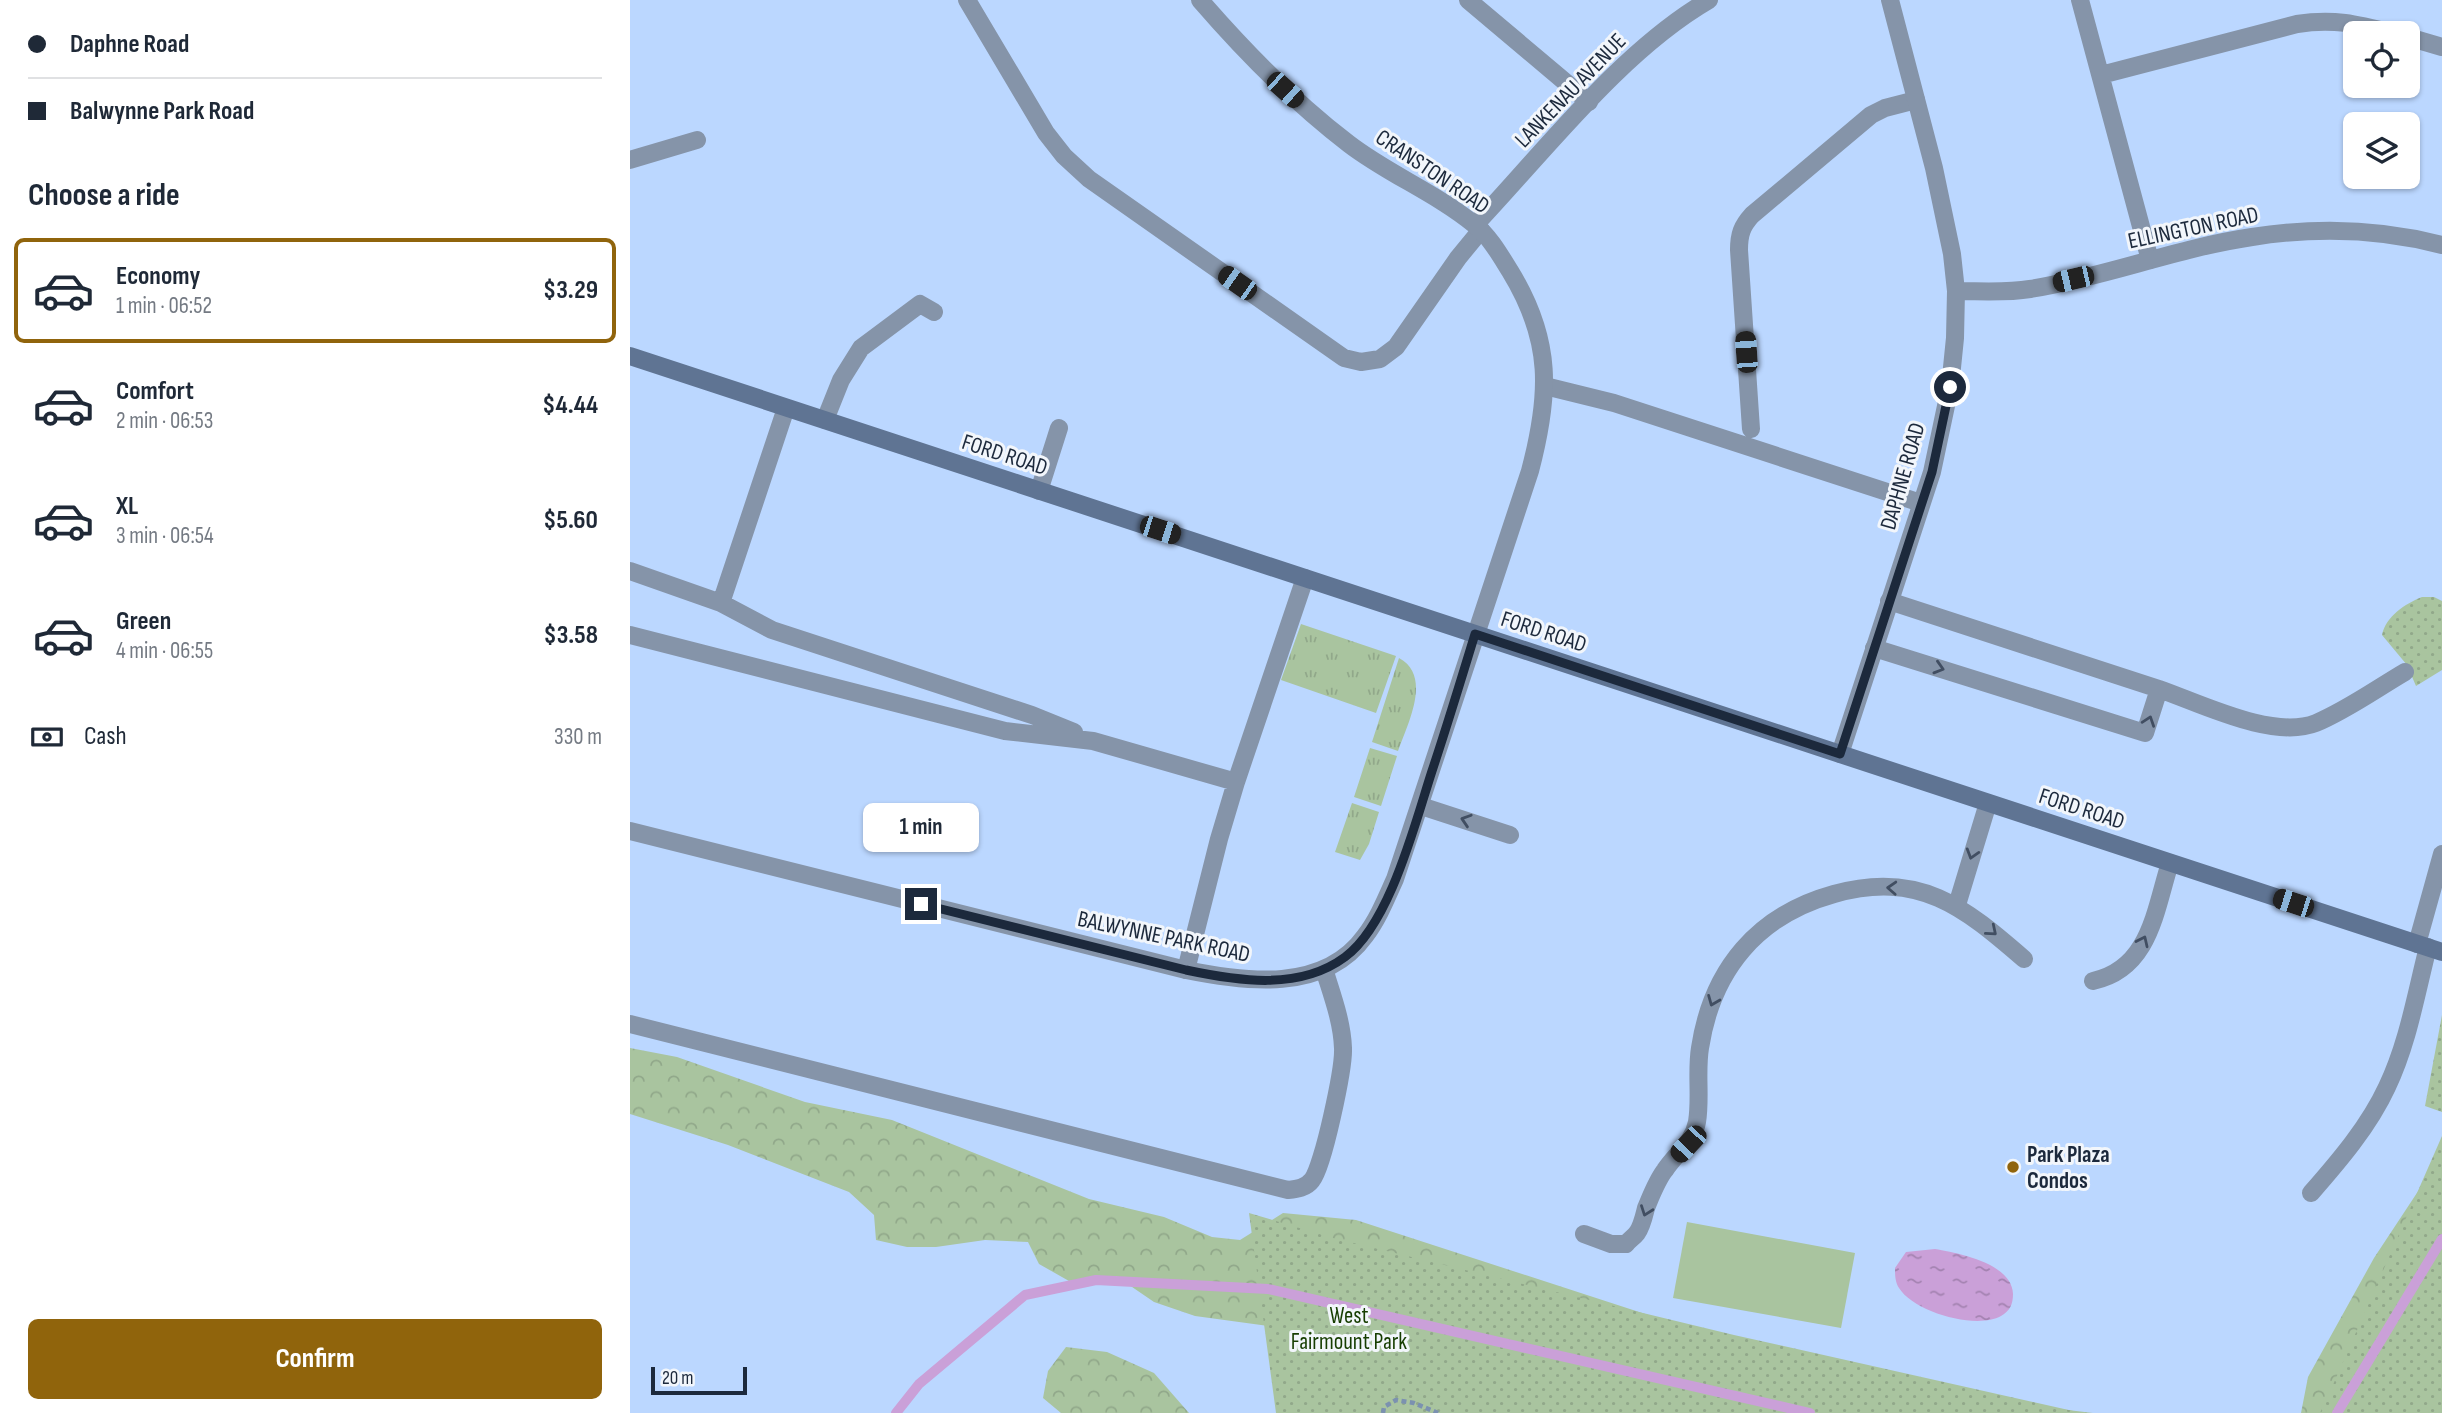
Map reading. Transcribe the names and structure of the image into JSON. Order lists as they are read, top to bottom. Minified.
{"streets":{"main road":["FORD ROAD"],"street":["LANKENAU AVENUE","CRANSTON ROAD","ELLINGTON ROAD","DAPHNE ROAD","BALWYNNE PARK ROAD"]},"crossings":[["LANKENAU AVENUE","CRANSTON ROAD"],["CRANSTON ROAD","FORD ROAD"],["CRANSTON ROAD","BALWYNNE PARK ROAD"],["ELLINGTON ROAD","DAPHNE ROAD"],["FORD ROAD","DAPHNE ROAD"],["FORD ROAD","BALWYNNE PARK ROAD"]],"parks":["West Fairmount Park"],"places":["Park Plaza Condos"],"scale_bar":"20 m","page":{"banner":["Daphne Road","Balwynne Park Road"],"heading":"Choose a ride","list":[{"name":"Economy","note":"1 min · 06:52","value":"$3.29"},{"name":"Comfort","note":"2 min · 06:53","value":"$4.44"},{"name":"XL","note":"3 min · 06:54","value":"$5.60"},{"name":"Green","note":"4 min · 06:55","value":"$3.58"}],"pay":["Cash","330 m"],"bubble":"1 min","buttons":"Confirm","scale":"20 m"}}
